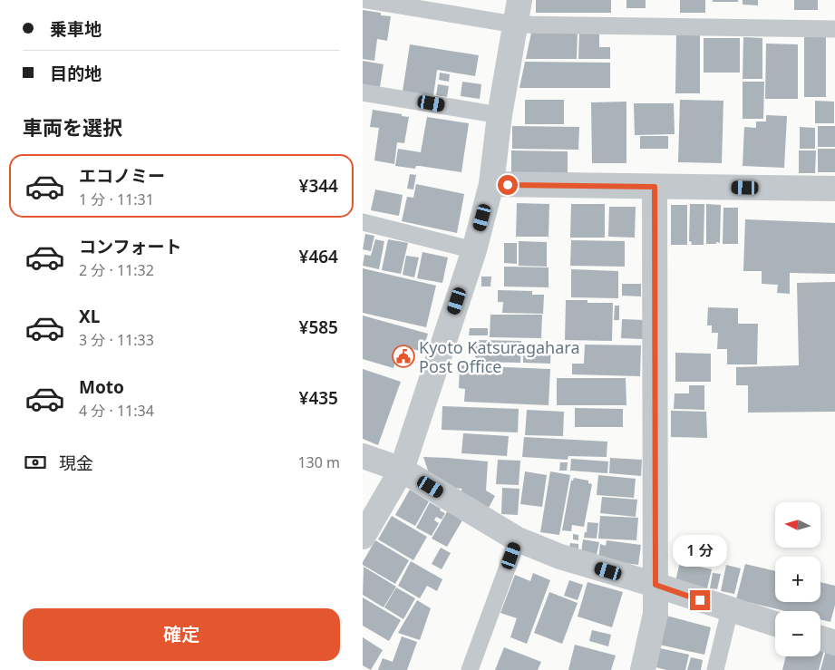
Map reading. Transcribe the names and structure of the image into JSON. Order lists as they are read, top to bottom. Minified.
{"places":{"public building":["Kyoto Katsuragahara Post Office"]},"north":"left","page":{"banner":["乗車地","目的地"],"heading":"車両を選択","list":[{"name":"エコノミー","note":"1 分 · 11:31","value":"¥344"},{"name":"コンフォート","note":"2 分 · 11:32","value":"¥464"},{"name":"XL","note":"3 分 · 11:33","value":"¥585"},{"name":"Moto","note":"4 分 · 11:34","value":"¥435"}],"pay":["現金","130 m"],"map_buttons":["+","−"],"bubble":"1 分","buttons":"確定"}}
